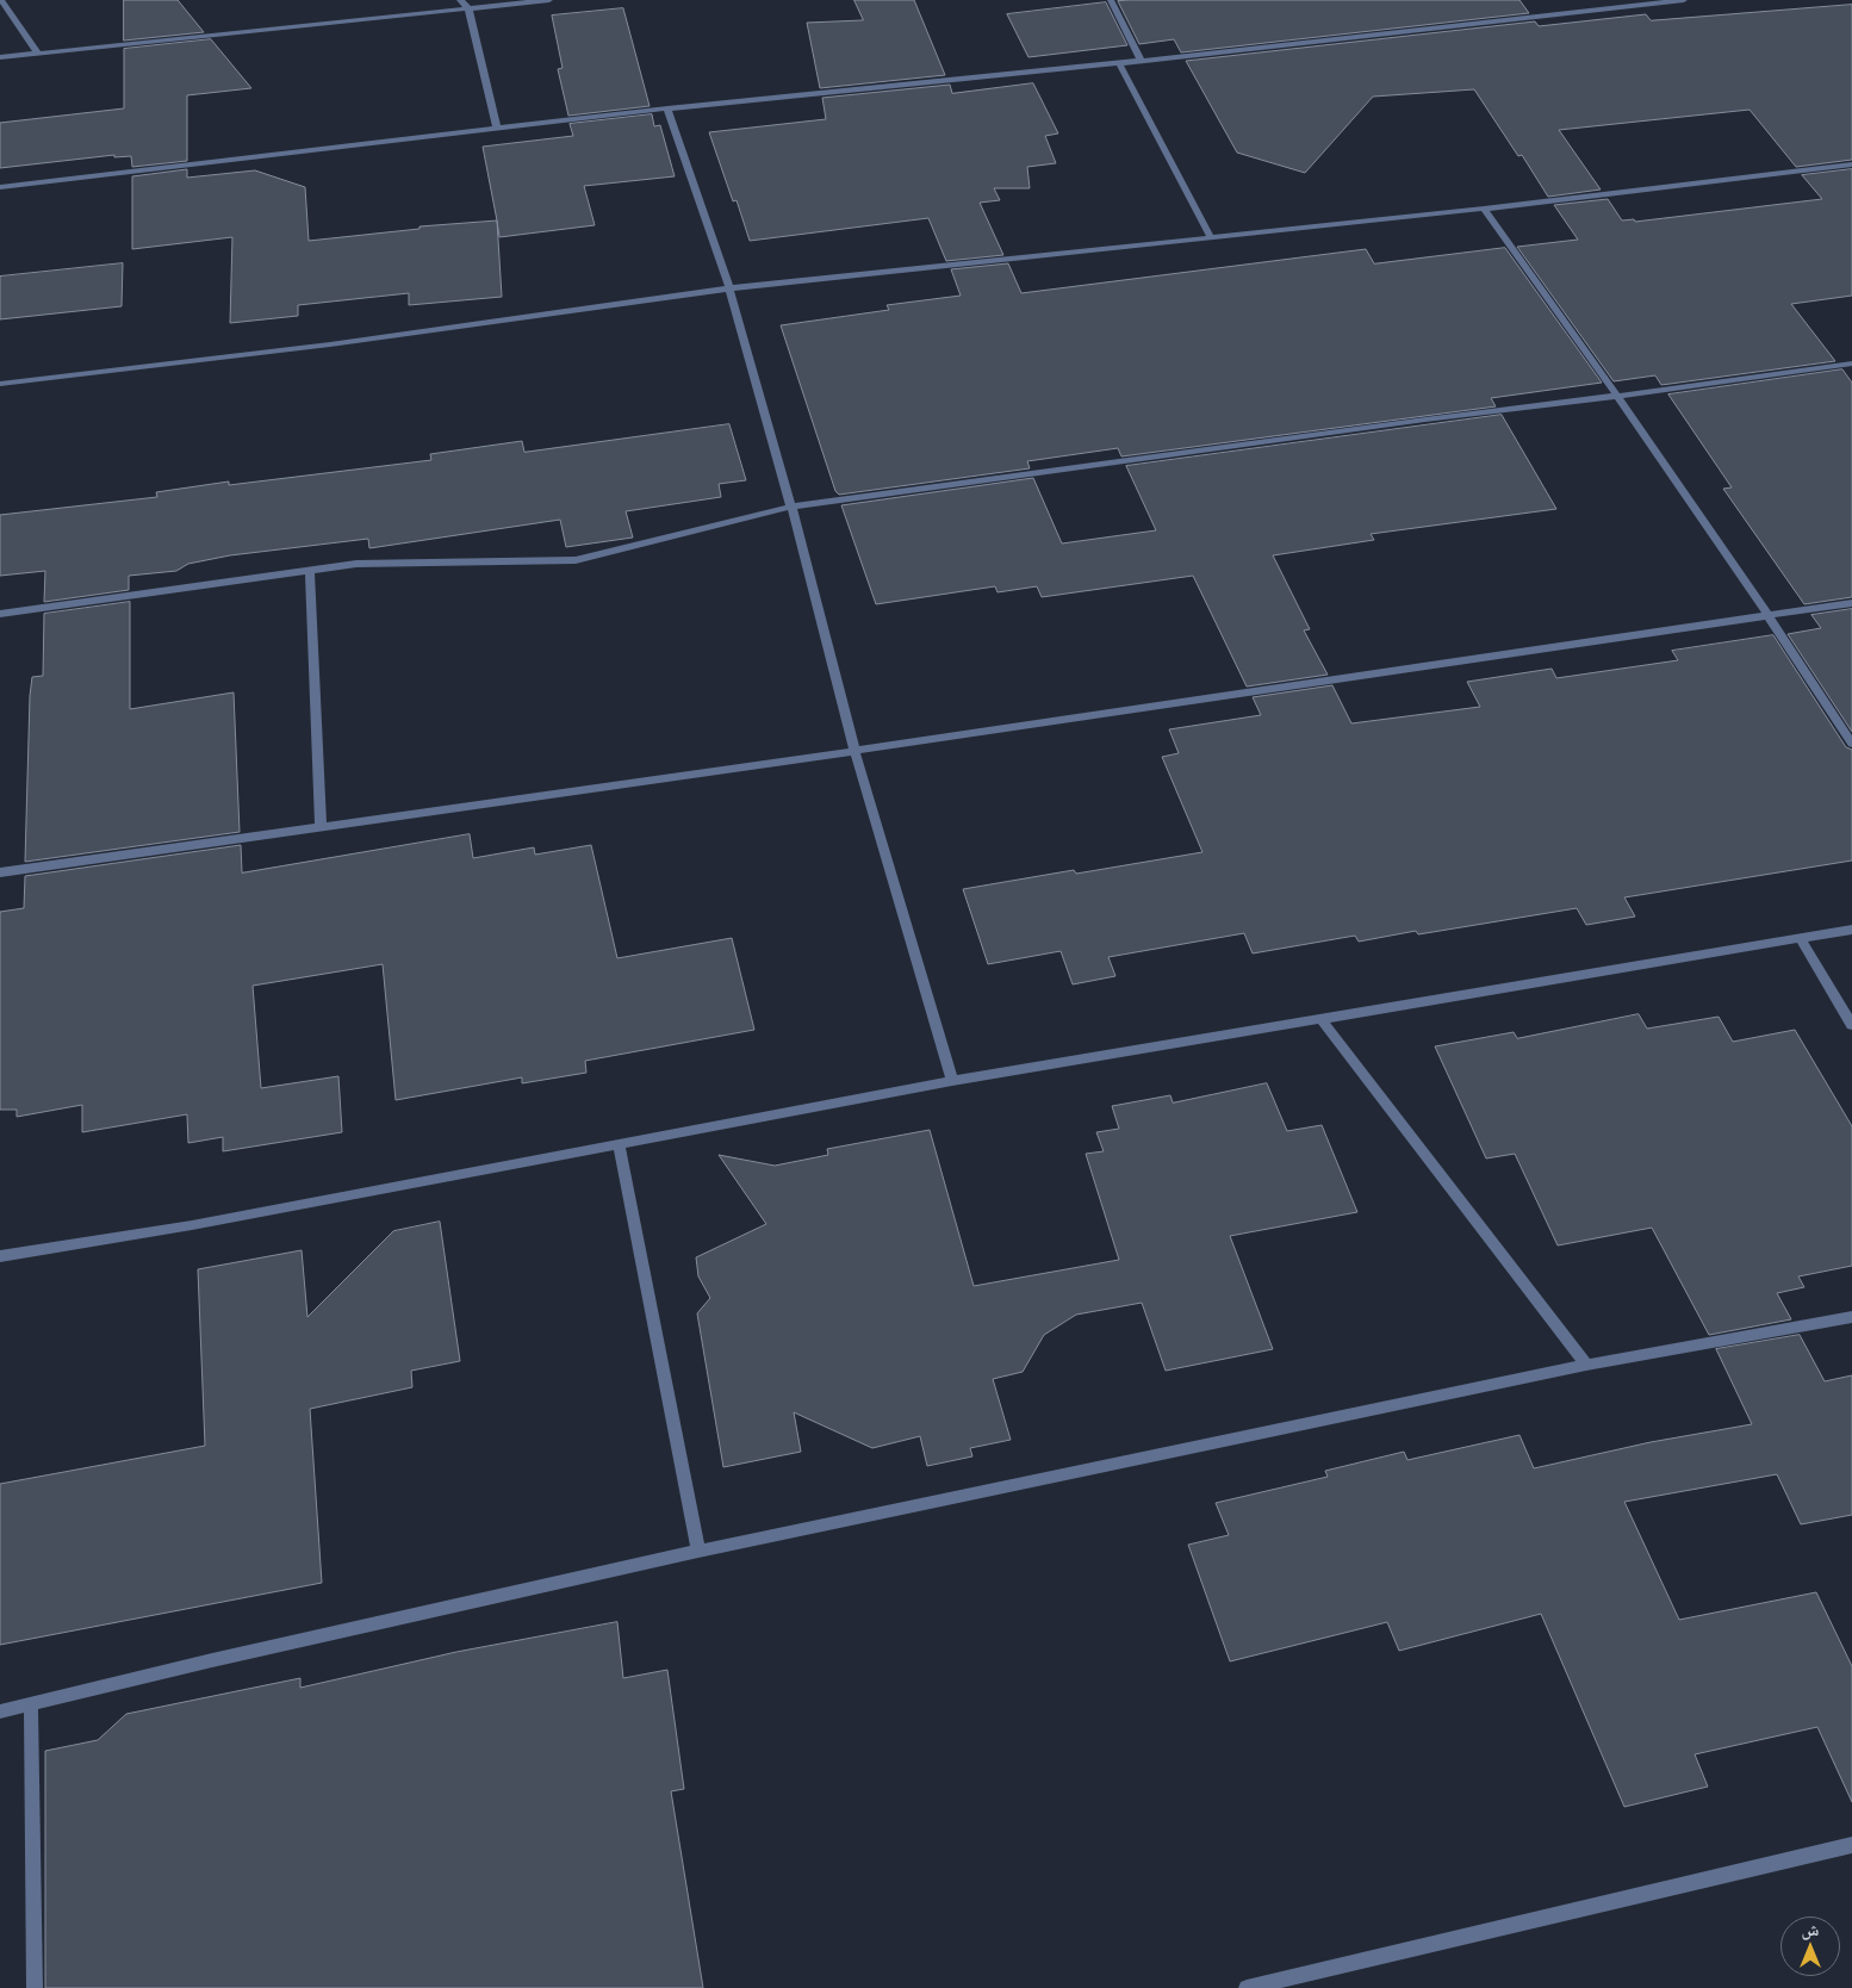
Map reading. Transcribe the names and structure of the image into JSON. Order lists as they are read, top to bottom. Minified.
{"north":"top"}
